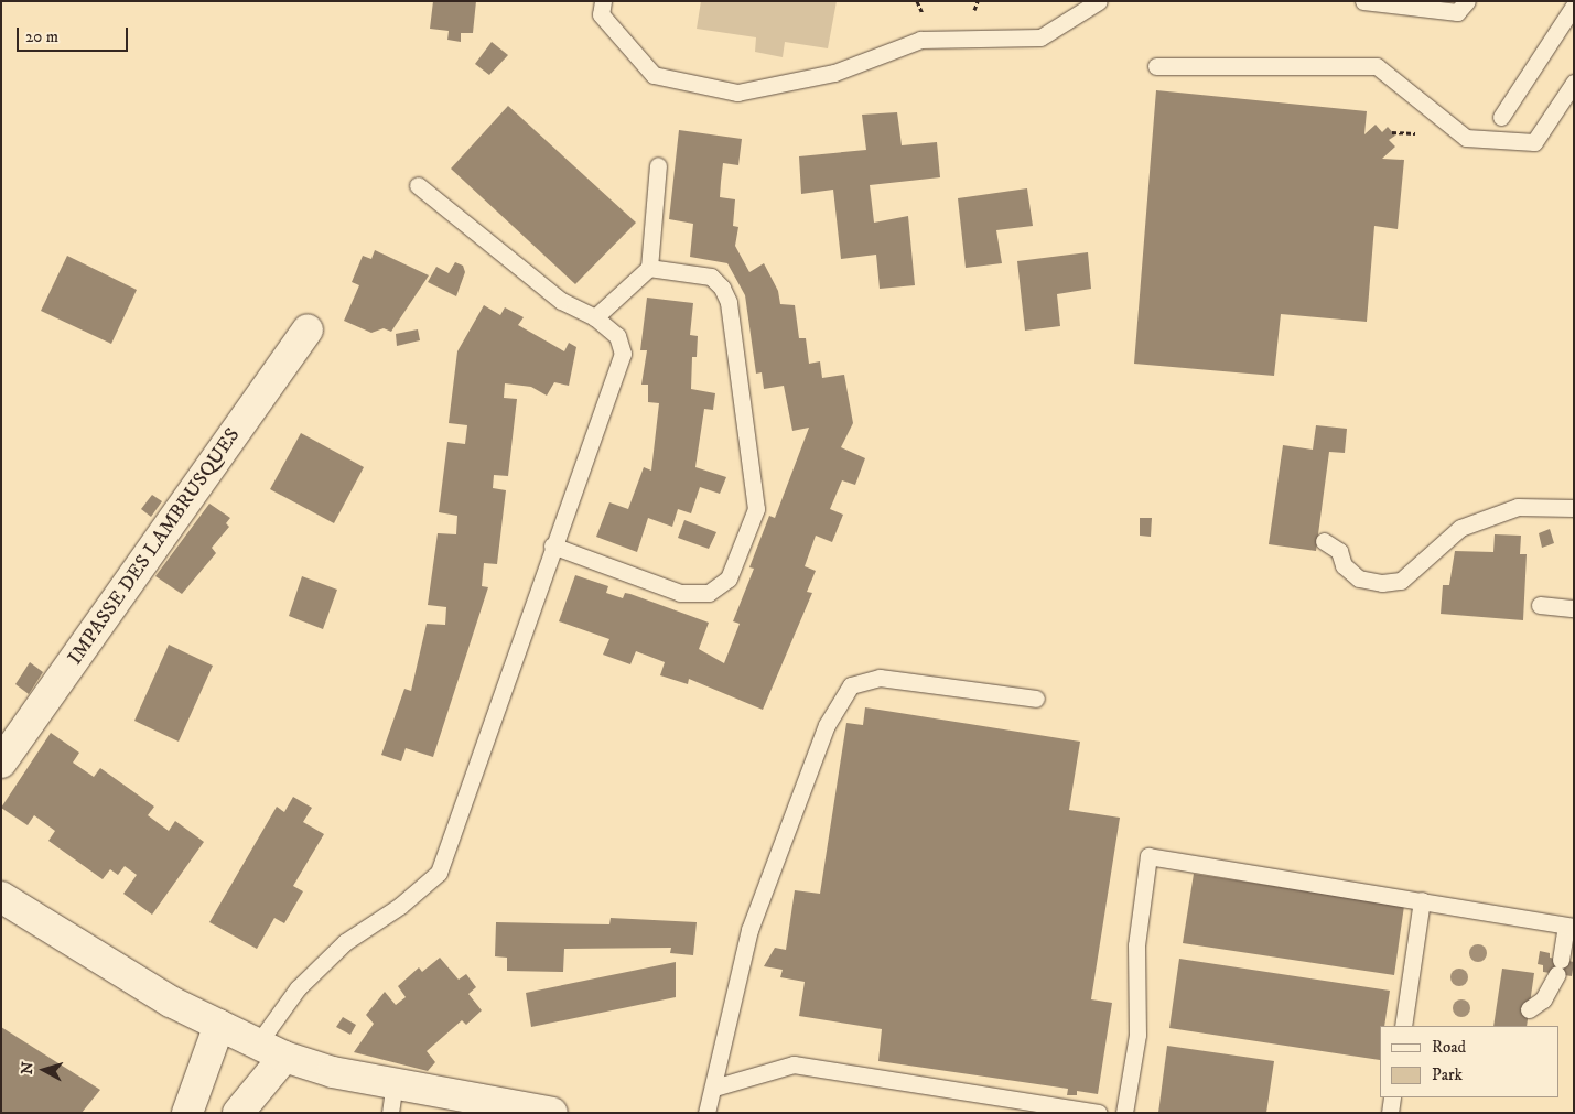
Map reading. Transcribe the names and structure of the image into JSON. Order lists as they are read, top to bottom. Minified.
{"streets":{"street":["IMPASSE DES LAMBRUSQUES"]},"legend":["Road","Park"],"scale_bar":"20 m","north":"left"}
